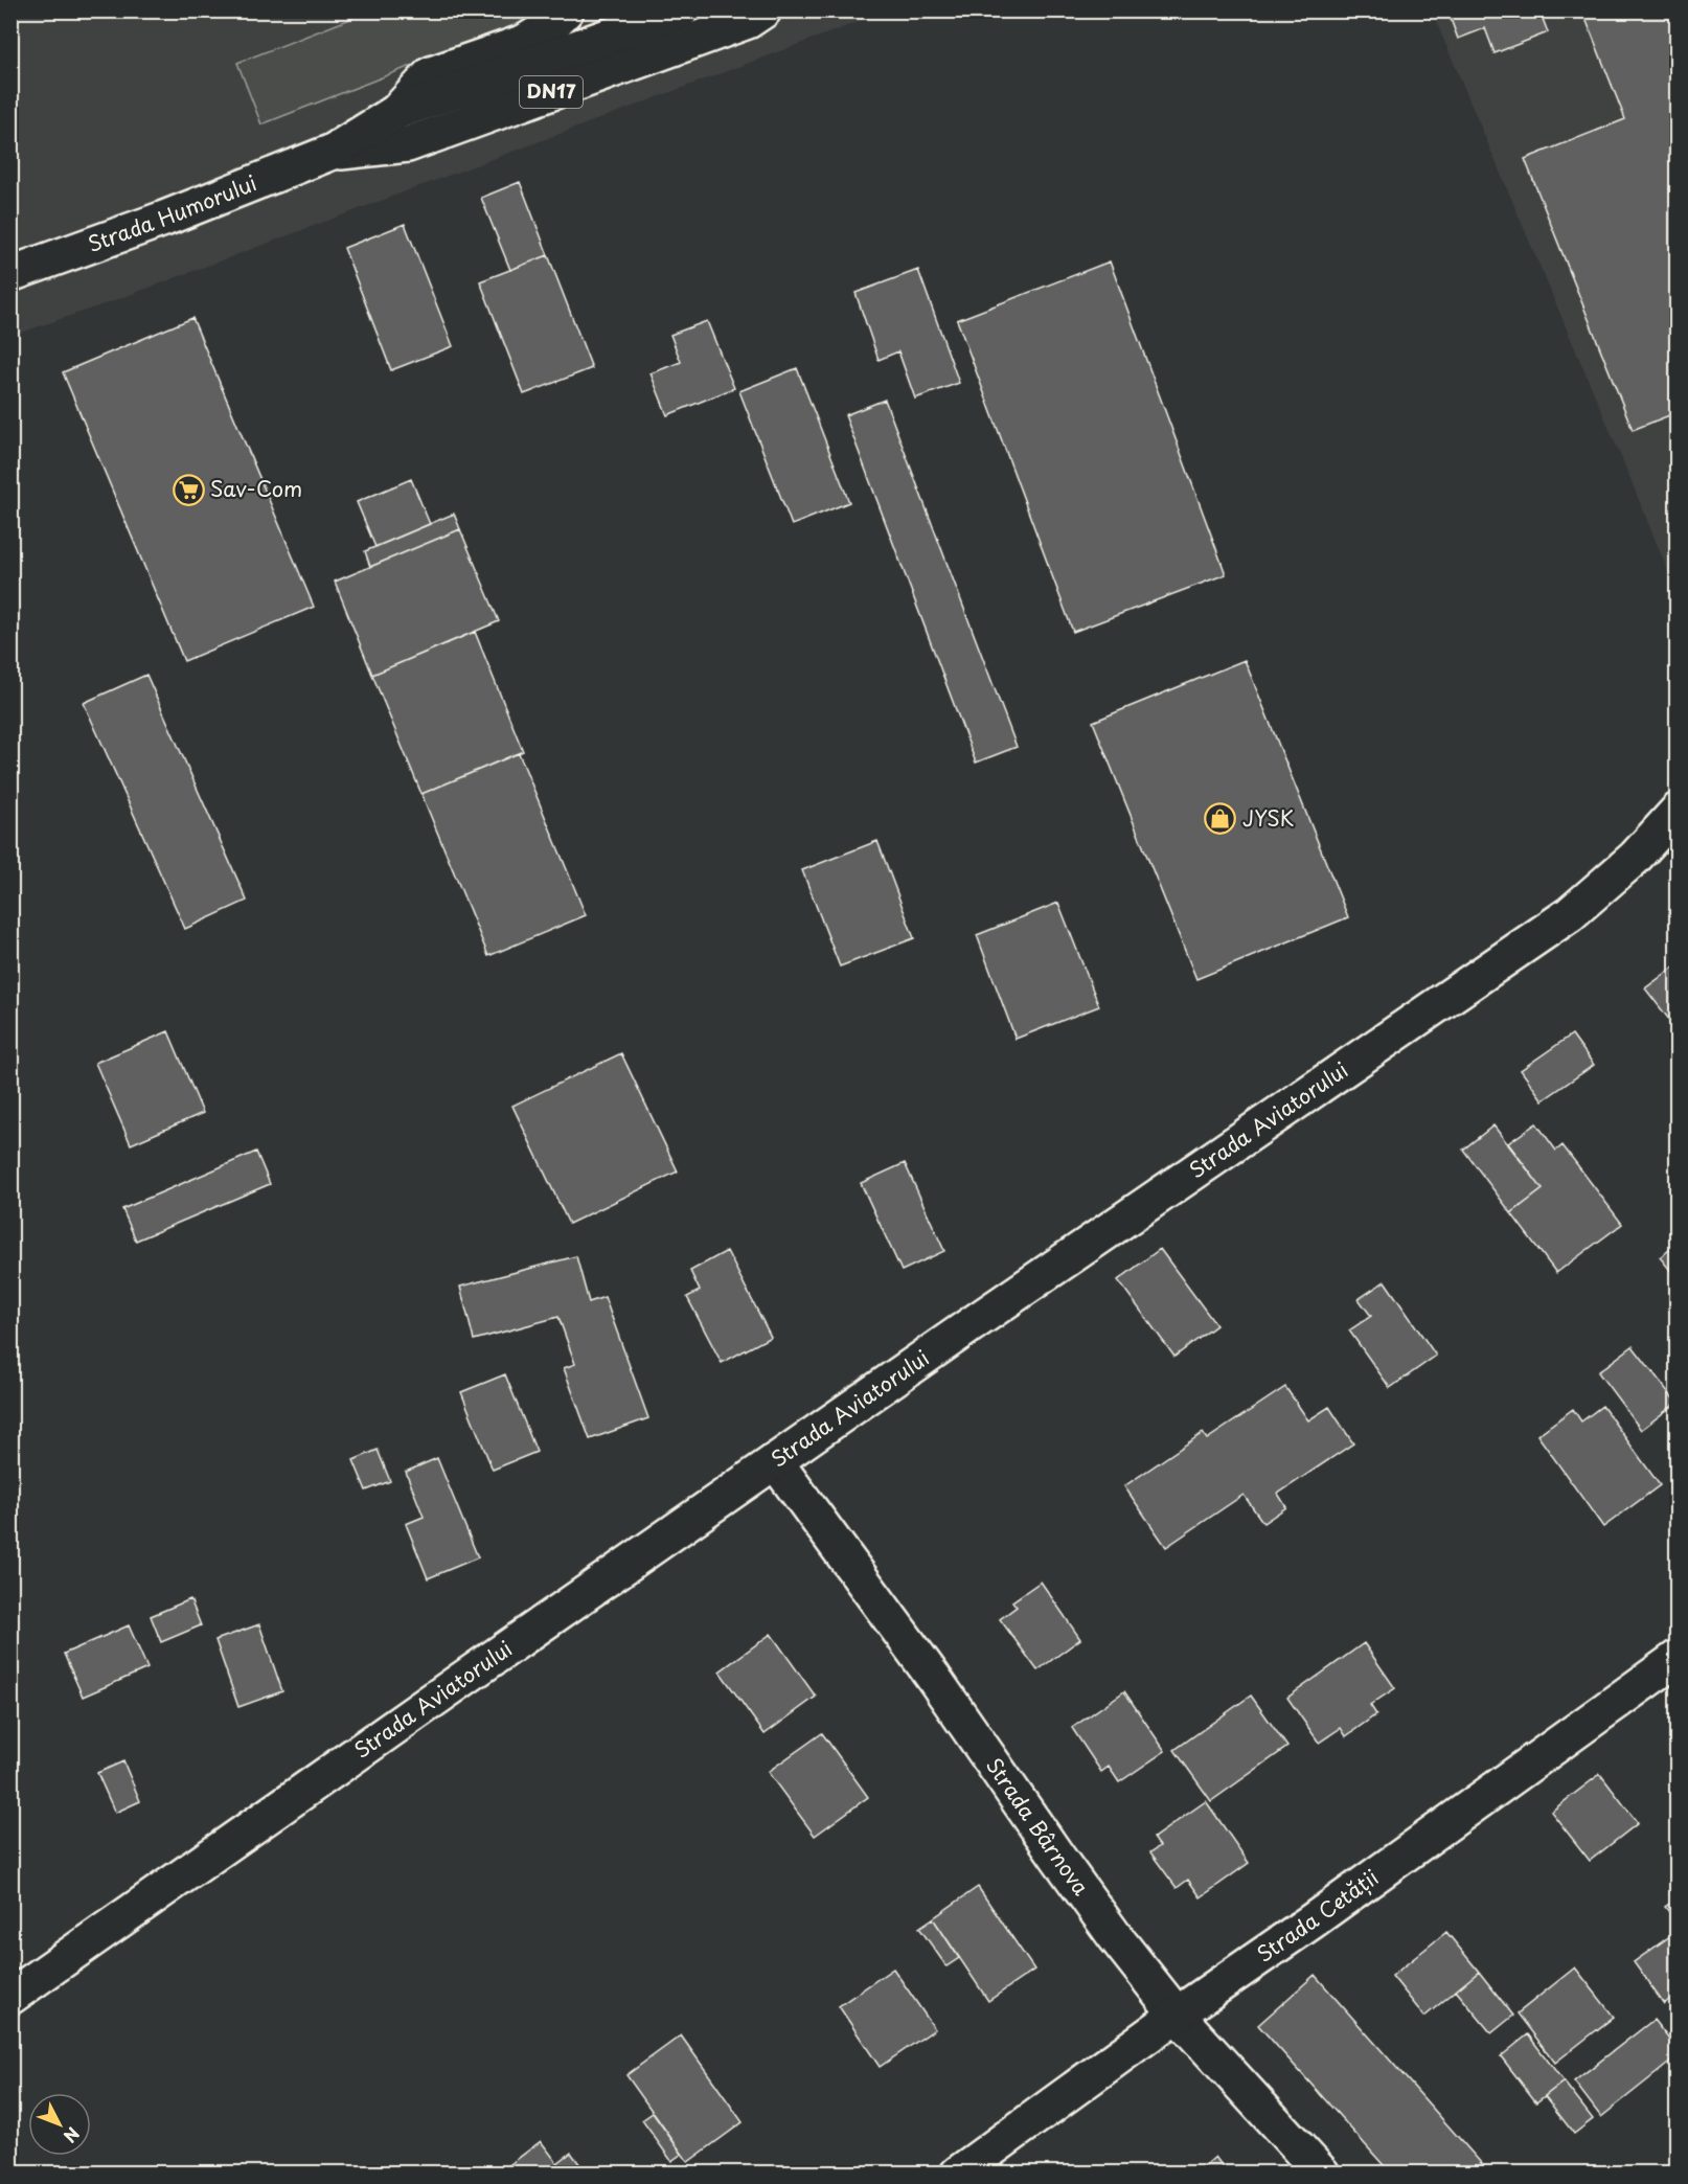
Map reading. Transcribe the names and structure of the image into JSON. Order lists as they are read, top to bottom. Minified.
{"streets":{"main road":["DN17","Strada Humorului","Strada Aviatorului","Strada Bârnova","Strada Cetății"]},"crossings":[["Strada Aviatorului","Strada Bârnova"],["Strada Bârnova","Strada Cetății"]],"places":{"supermarket":["Sav-Com"],"shop":["JYSK"]},"north":"bottom right"}
